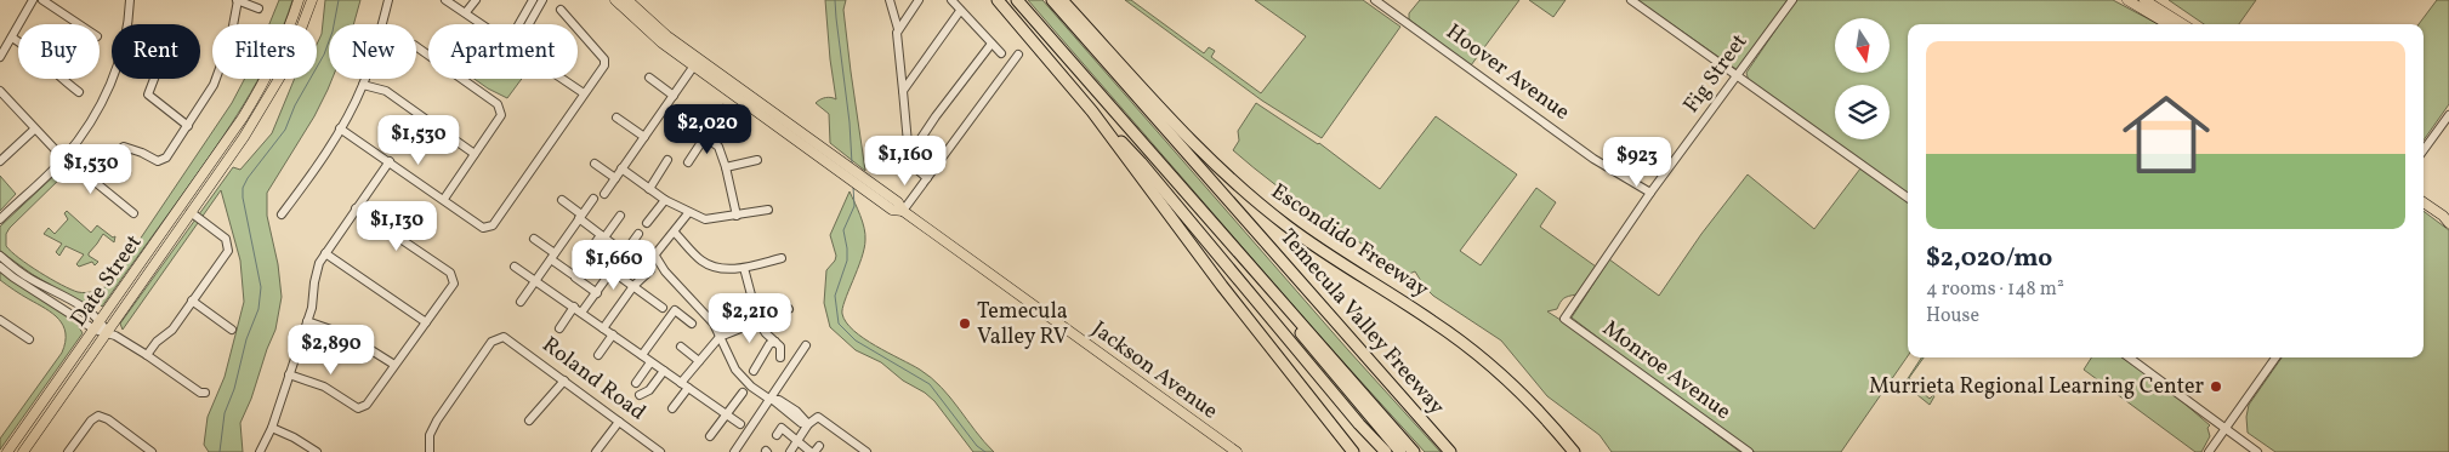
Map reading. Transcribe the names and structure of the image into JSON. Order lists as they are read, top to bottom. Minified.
{"streets":{"highway":["Escondido Freeway","Temecula Valley Freeway"],"main road":["Date Street","Jackson Avenue"],"street":["Hoover Avenue","Fig Street","Monroe Avenue","Roland Road"]},"crossings":[["Hoover Avenue","Fig Street"],["Fig Street","Monroe Avenue"]],"places":["Temecula Valley RV","Murrieta Regional Learning Center"],"north":"bottom","page":{"chip":["Buy","Rent","Filters","New","Apartment"],"list":[{"name":"$2,020/mo","note":"4 rooms · 148 m² · House"}],"price":["$2,020","$1,530","$1,160","$923","$1,530","$1,130","$1,660","$2,210","$2,890"]}}
